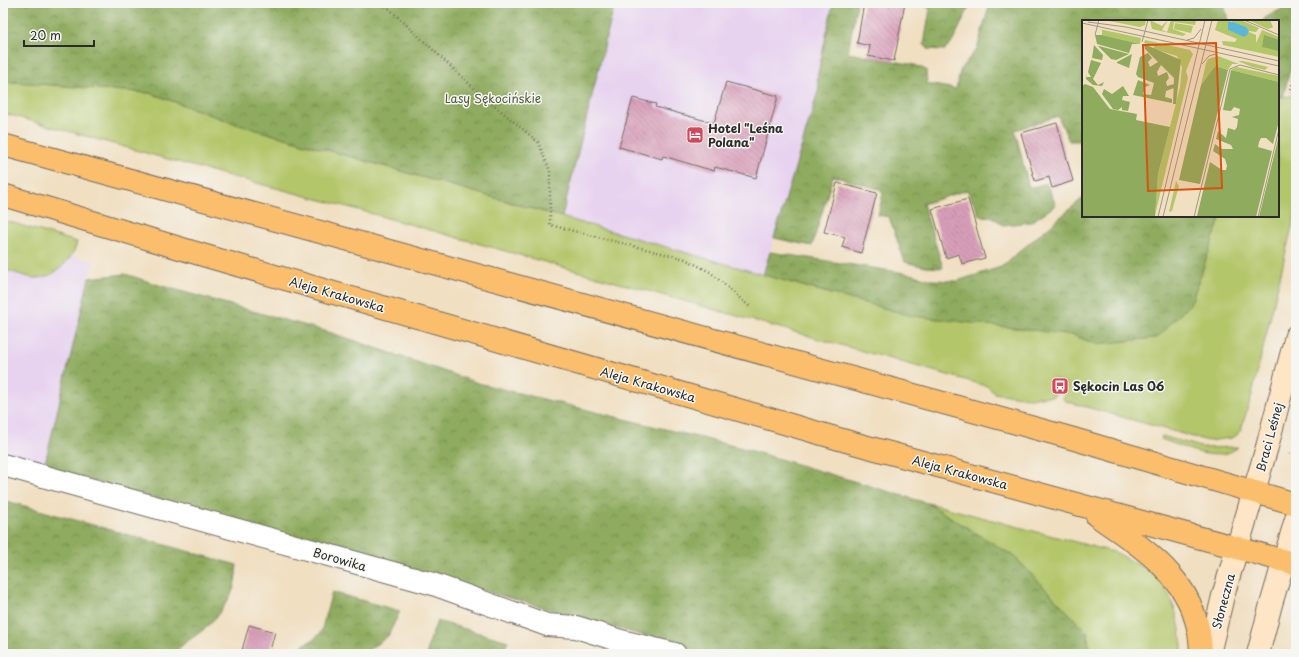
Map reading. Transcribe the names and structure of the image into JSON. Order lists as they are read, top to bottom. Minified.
{"streets":{"main road":["Aleja Krakowska","Braci Leśnej","Słoneczna"],"street":["Borowika"]},"crossings":[["Aleja Krakowska","Braci Leśnej"],["Aleja Krakowska","Słoneczna"],["Braci Leśnej","Słoneczna"]],"parks":["Lasy Sękocińskie"],"places":{"hotel":["Hotel \"Leśna Polana\""],"bus stop":["Sękocin Las 06"]},"scale_bar":"20 m"}
